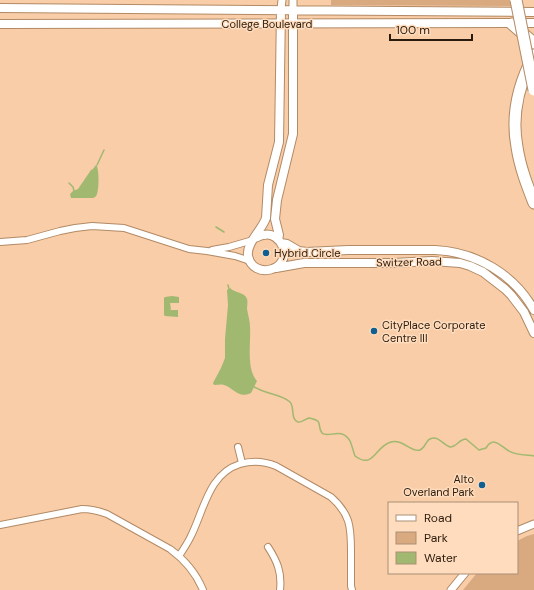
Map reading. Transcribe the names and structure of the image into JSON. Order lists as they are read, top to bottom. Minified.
{"streets":{"main road":["College Boulevard","Switzer Road"]},"places":["Hybrid Circle","CityPlace Corporate Centre III","Alto Overland Park"],"legend":["Road","Park","Water"],"scale_bar":"100 m"}
